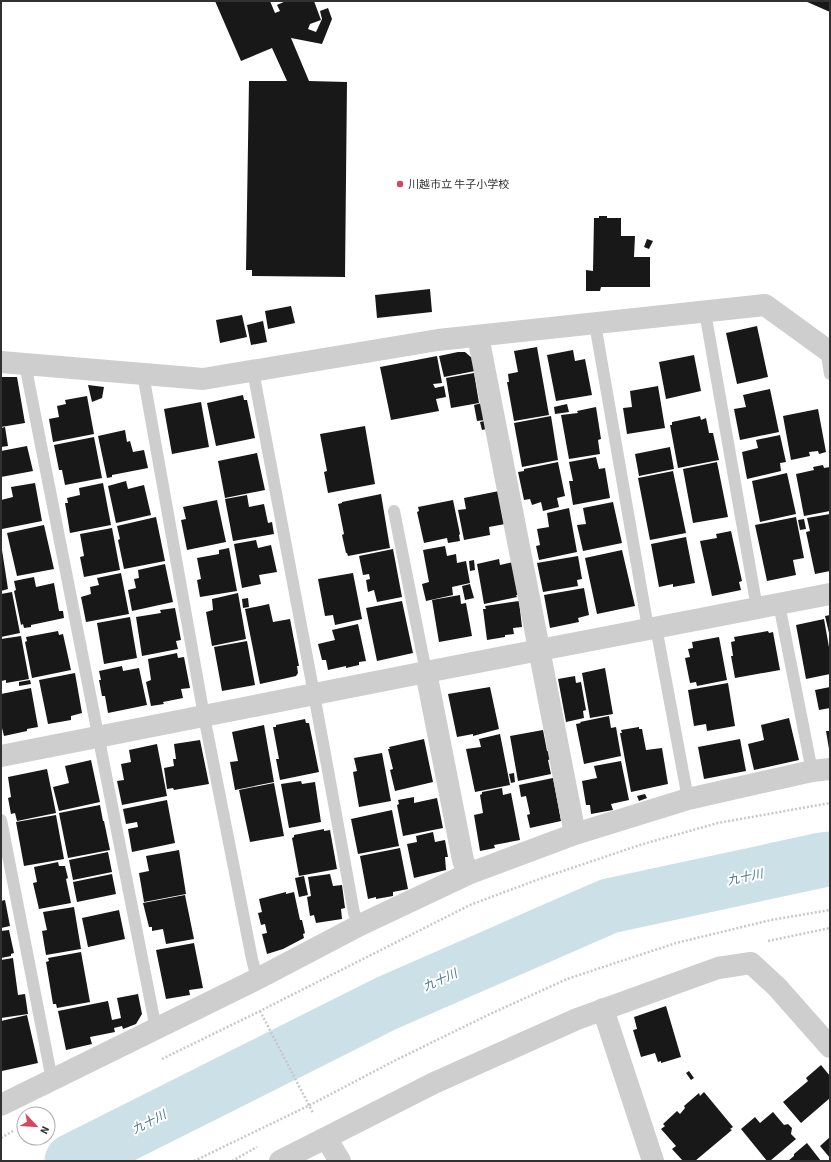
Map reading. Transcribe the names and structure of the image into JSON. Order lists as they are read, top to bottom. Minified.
{"water":["九十川"],"places":["川越市立 牛子小学校"],"north":"bottom right"}
